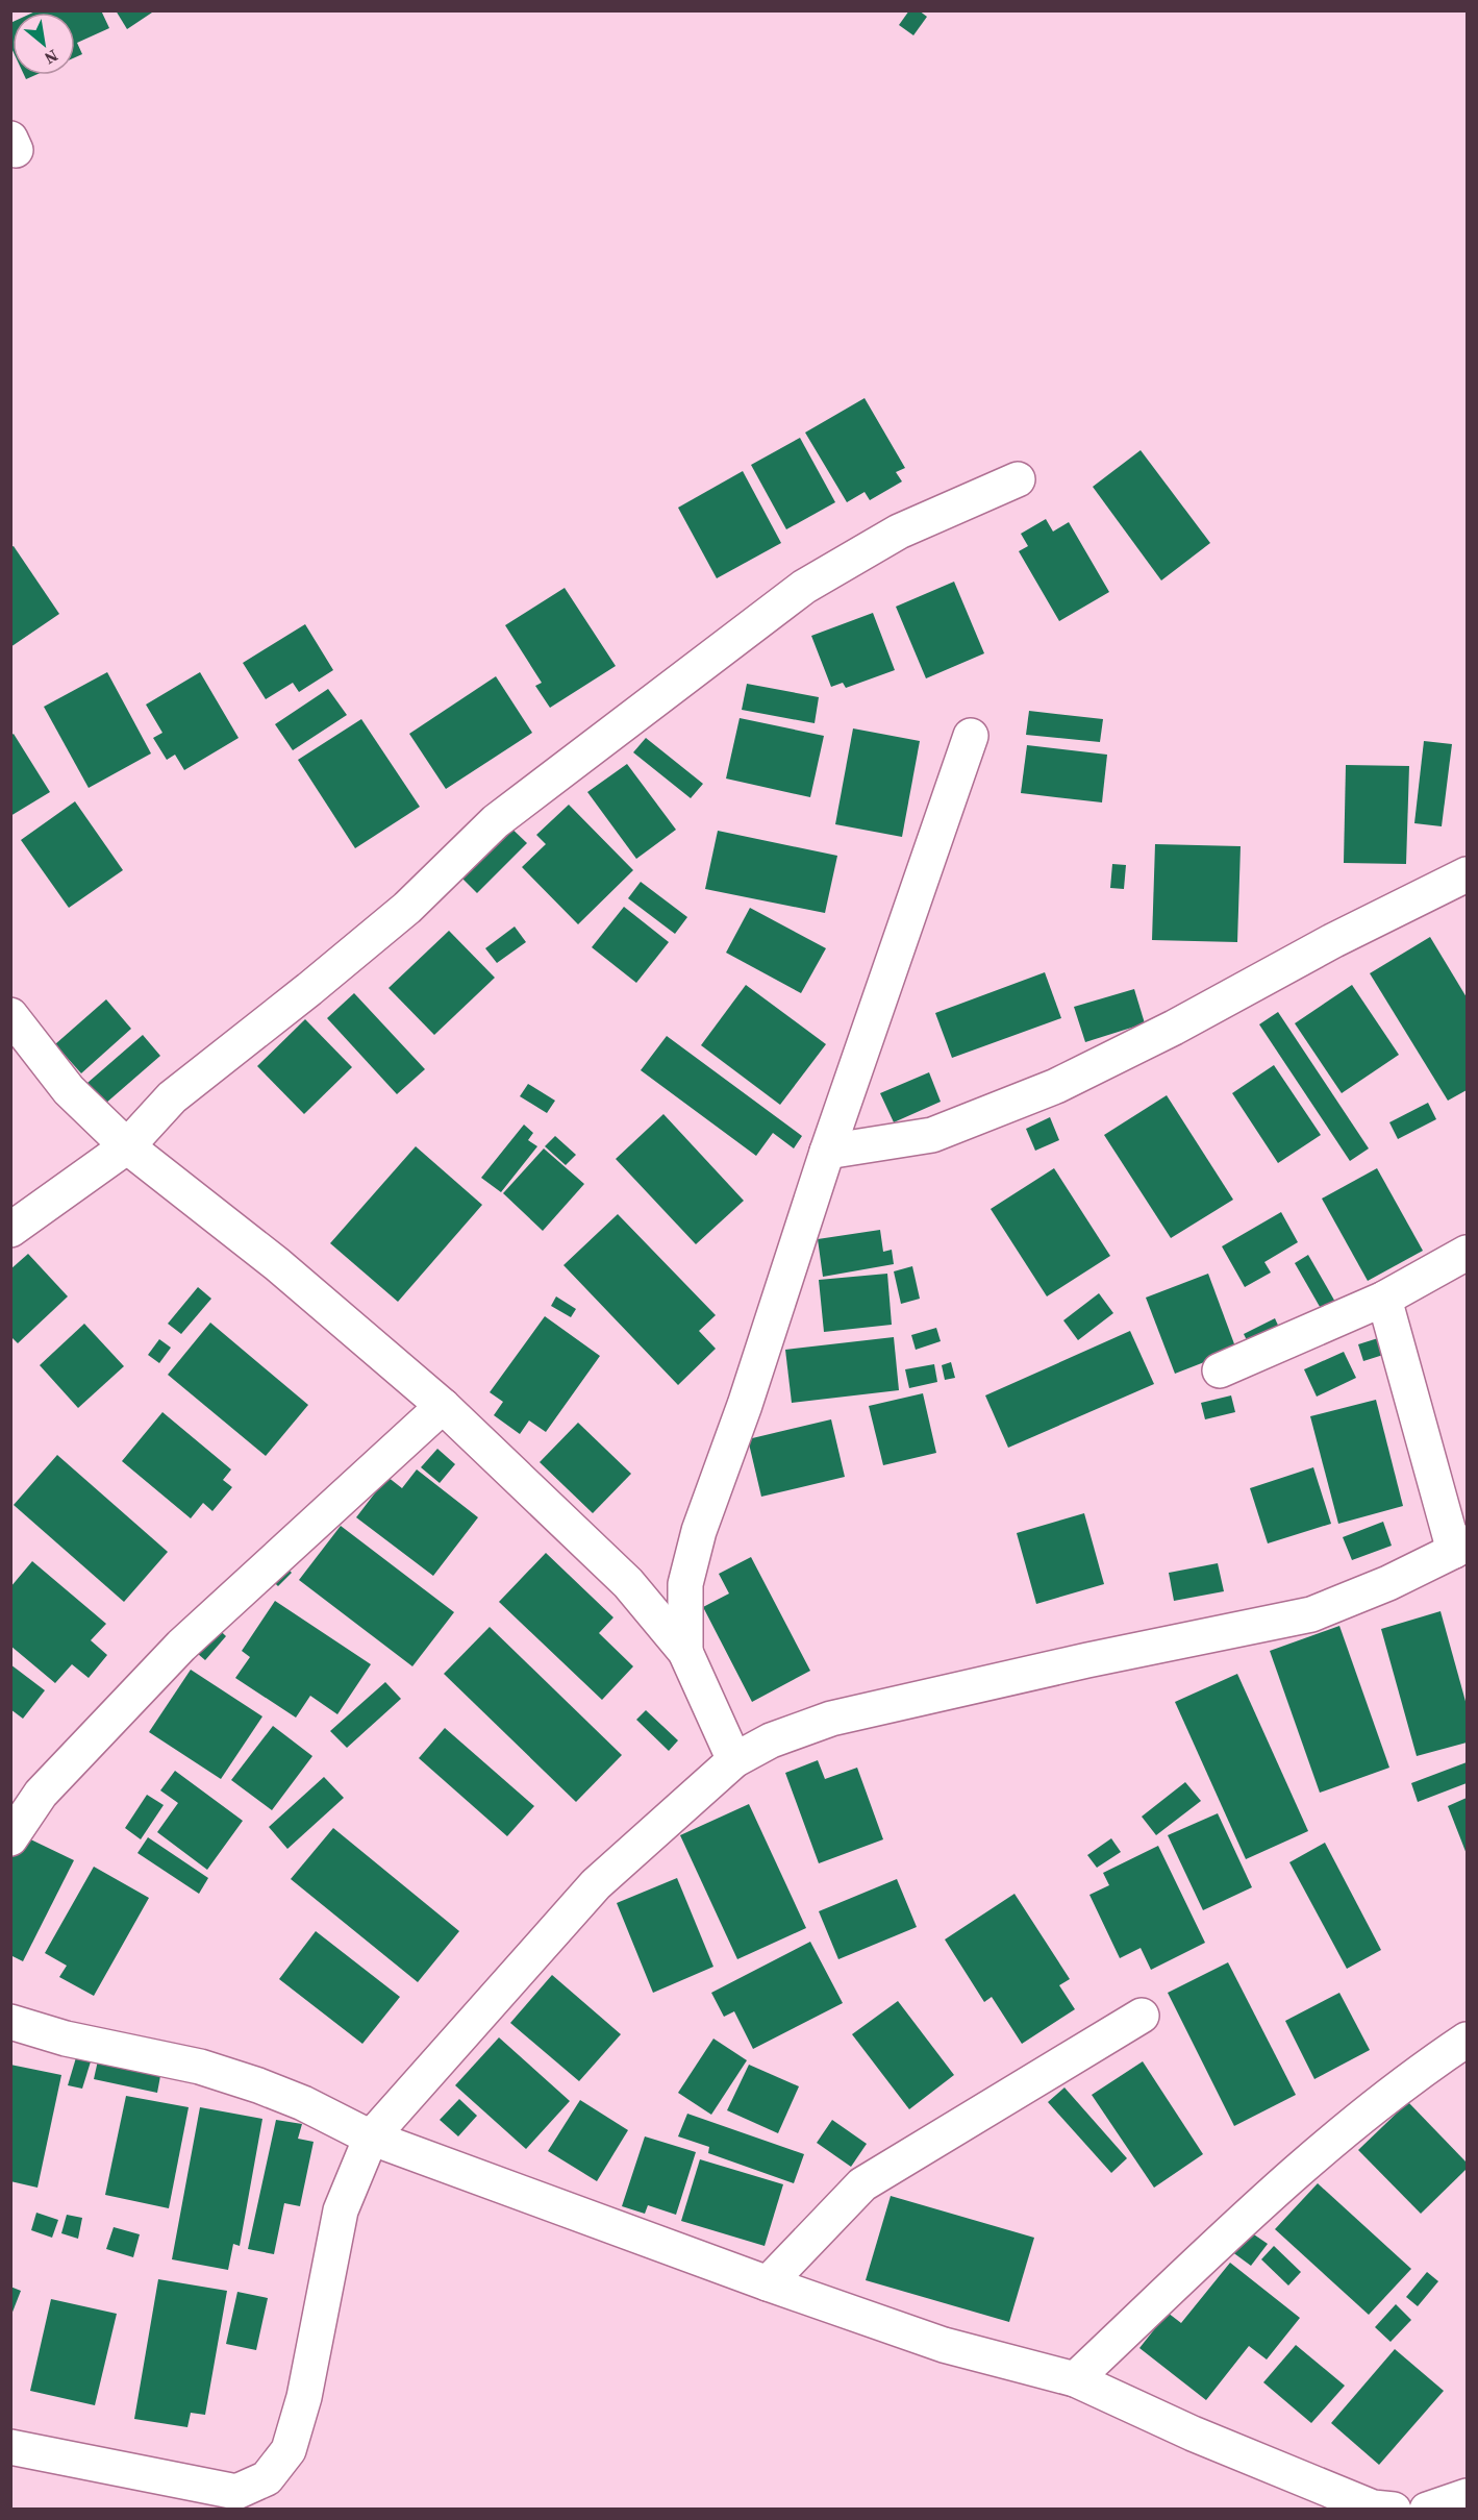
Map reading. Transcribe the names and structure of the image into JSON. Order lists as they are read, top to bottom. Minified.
{"north":"bottom right"}
